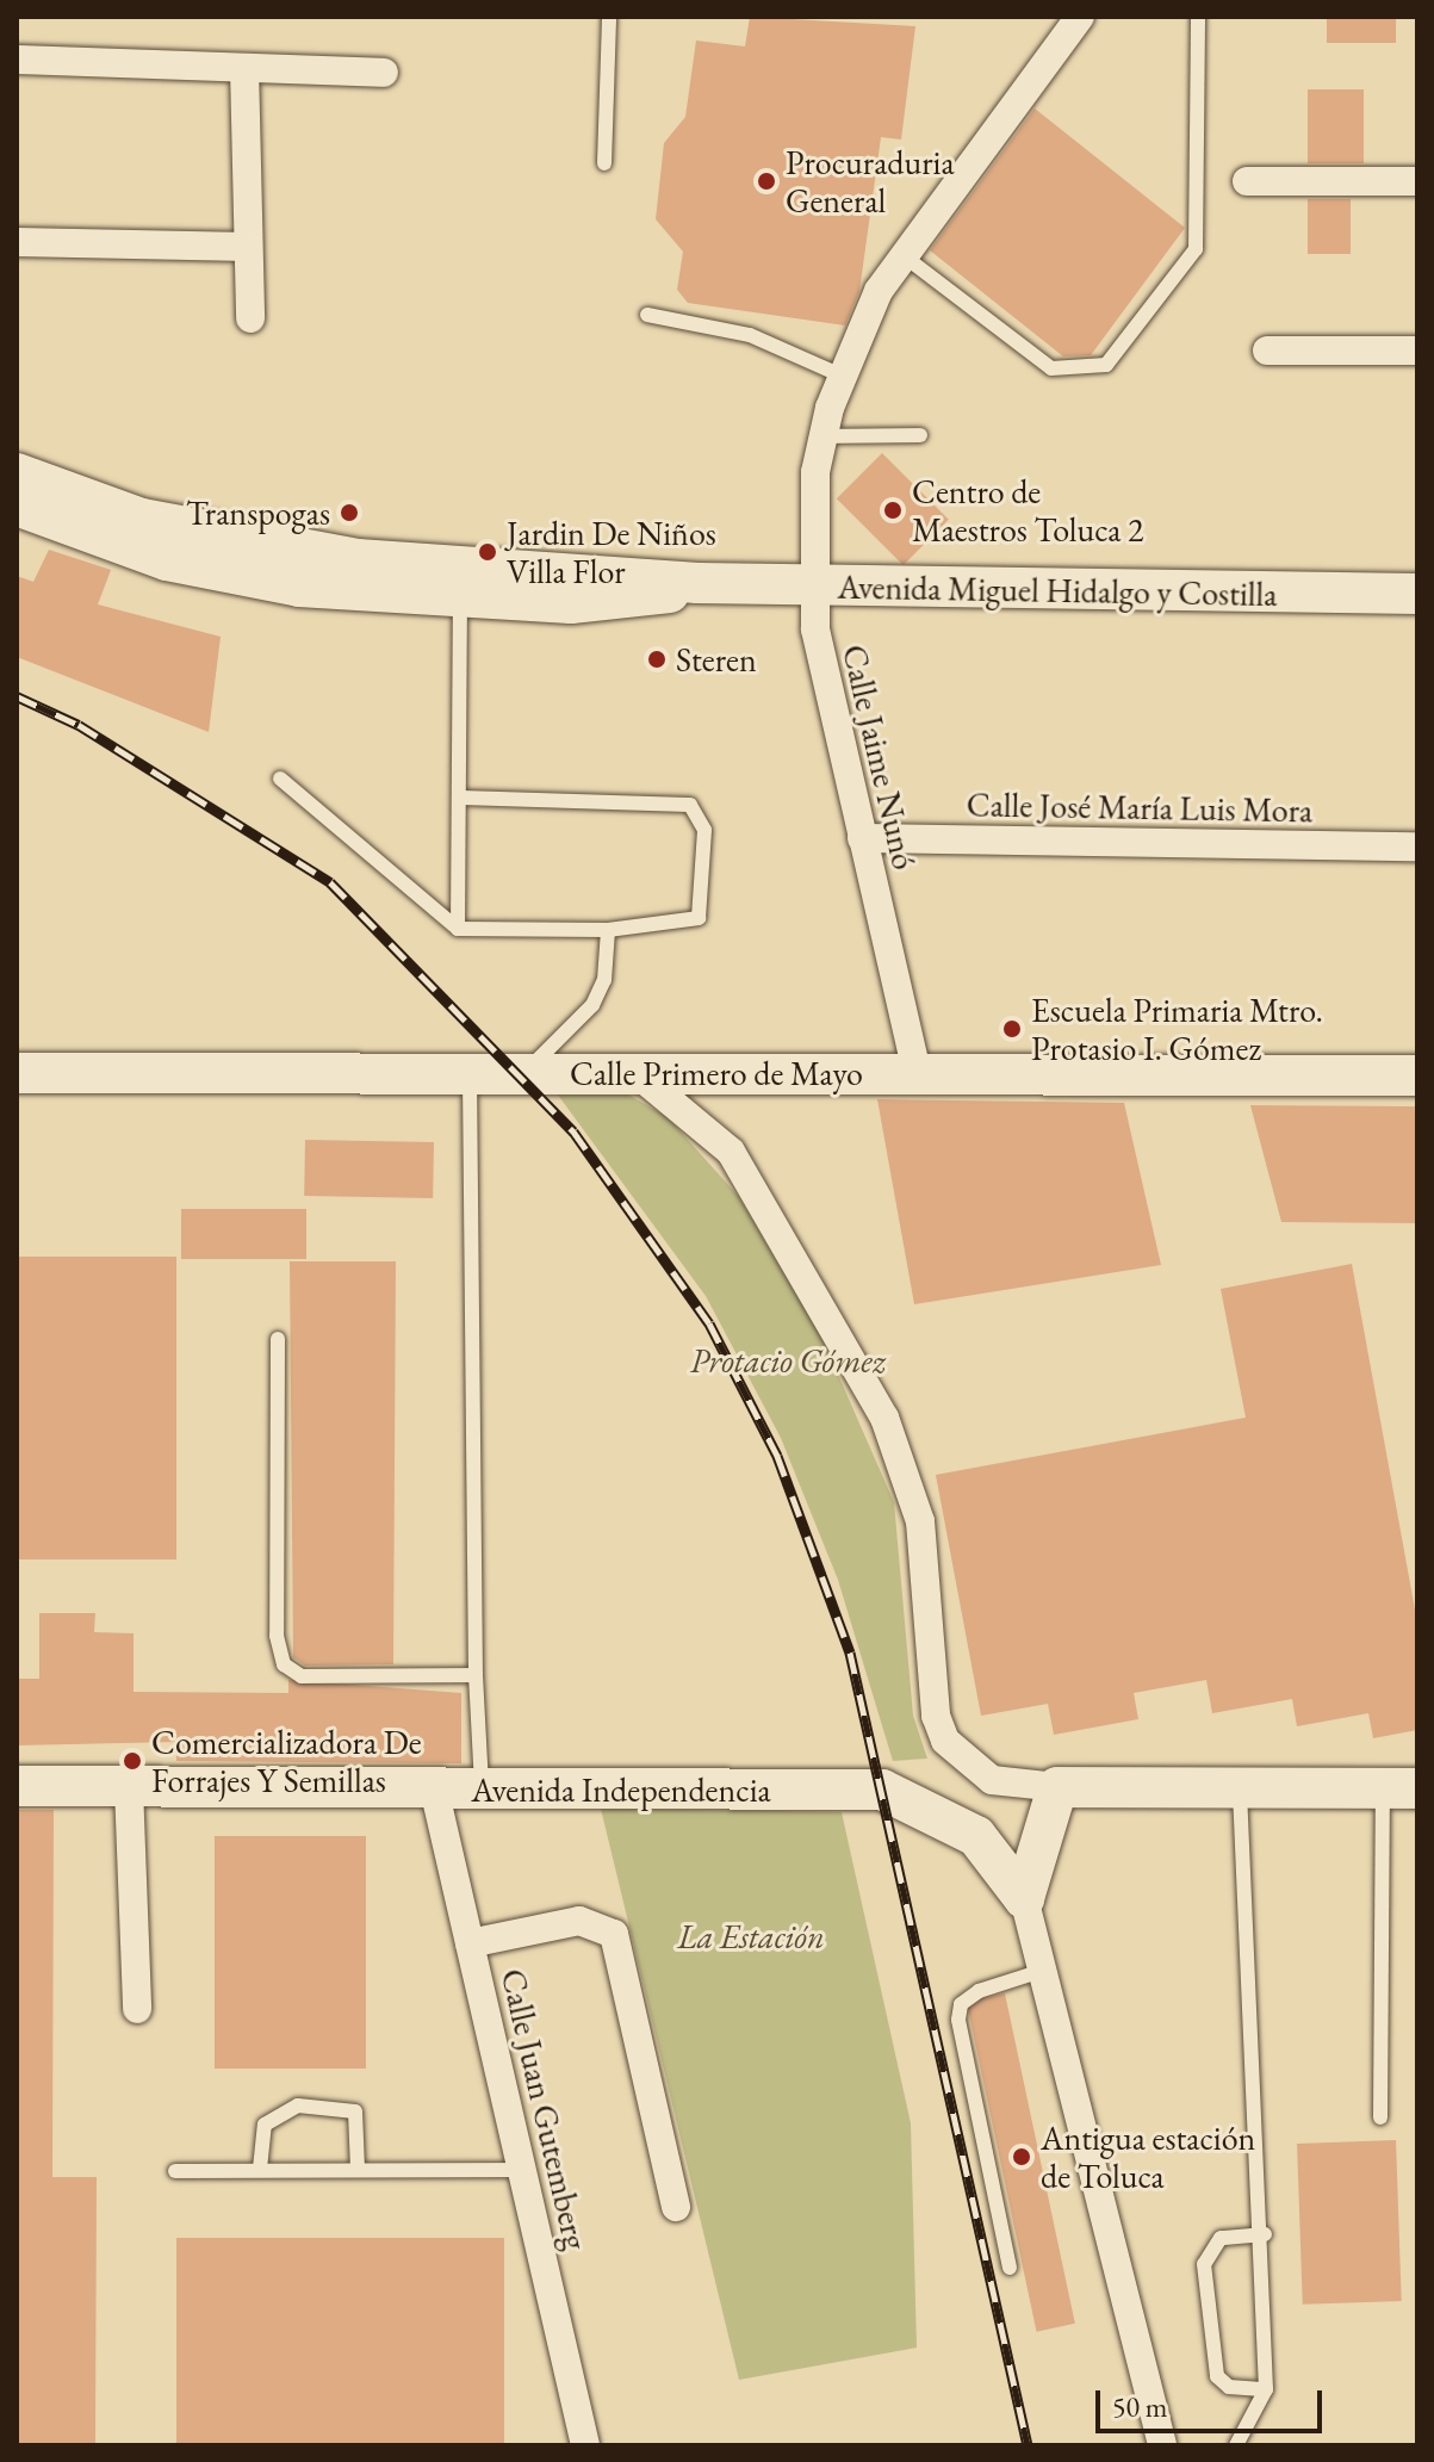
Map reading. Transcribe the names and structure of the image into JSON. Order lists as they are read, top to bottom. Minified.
{"streets":{"main road":["Avenida Miguel Hidalgo y Costilla","Calle Primero de Mayo","Avenida Independencia"],"street":["Calle Jaime Nunó","Calle José María Luis Mora","Calle Juan Gutemberg"]},"crossings":[["Avenida Miguel Hidalgo y Costilla","Calle Jaime Nunó"],["Calle Jaime Nunó","Calle José María Luis Mora"],["Calle Jaime Nunó","Calle Primero de Mayo"],["Avenida Independencia","Calle Juan Gutemberg"]],"parks":["Protacio Gómez","La Estación"],"places":["Procuraduria General","Centro de Maestros Toluca 2","Transpogas","Jardin De Niños Villa Flor","Steren","Escuela Primaria Mtro. Protasio I. Gómez","Comercializadora De Forrajes Y Semillas","Antigua estación de Toluca"],"scale_bar":"50 m"}
